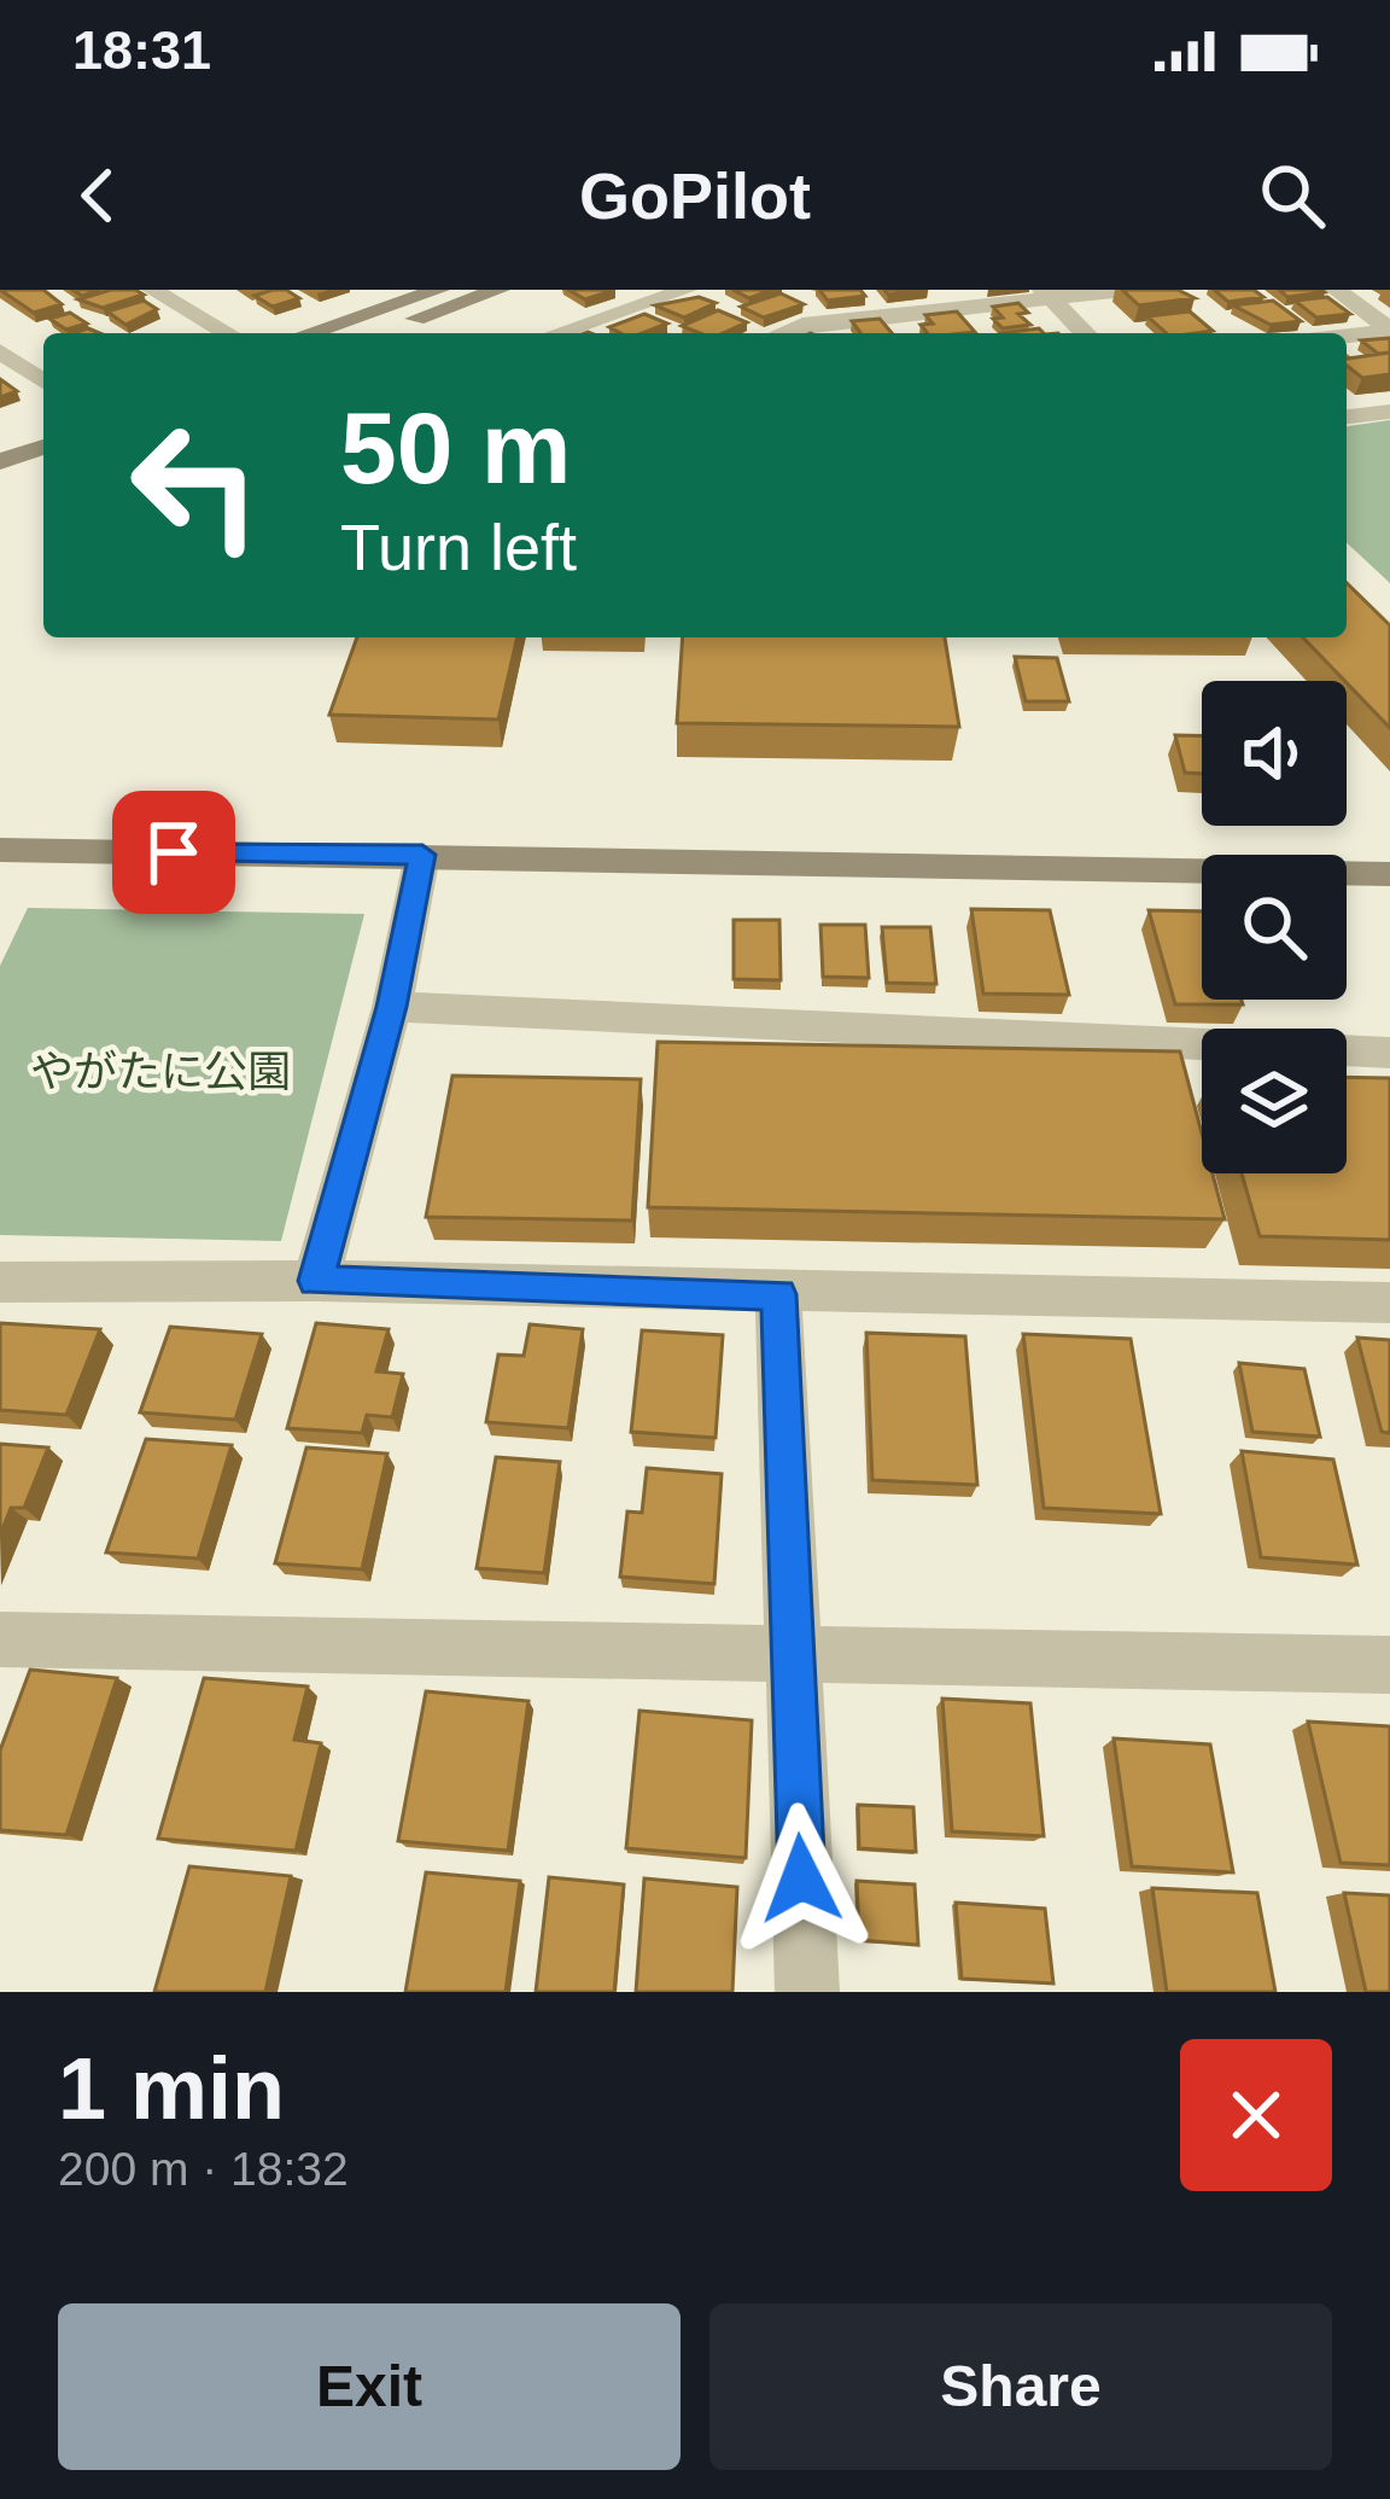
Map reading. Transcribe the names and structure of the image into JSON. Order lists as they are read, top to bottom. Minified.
{"parks":["やがたに公園"],"page":{"status":"18:31","header":"GoPilot","turn":["50 m","Turn left"],"heading":["1 min","200 m · 18:32"],"buttons":["Exit","Share"]}}
